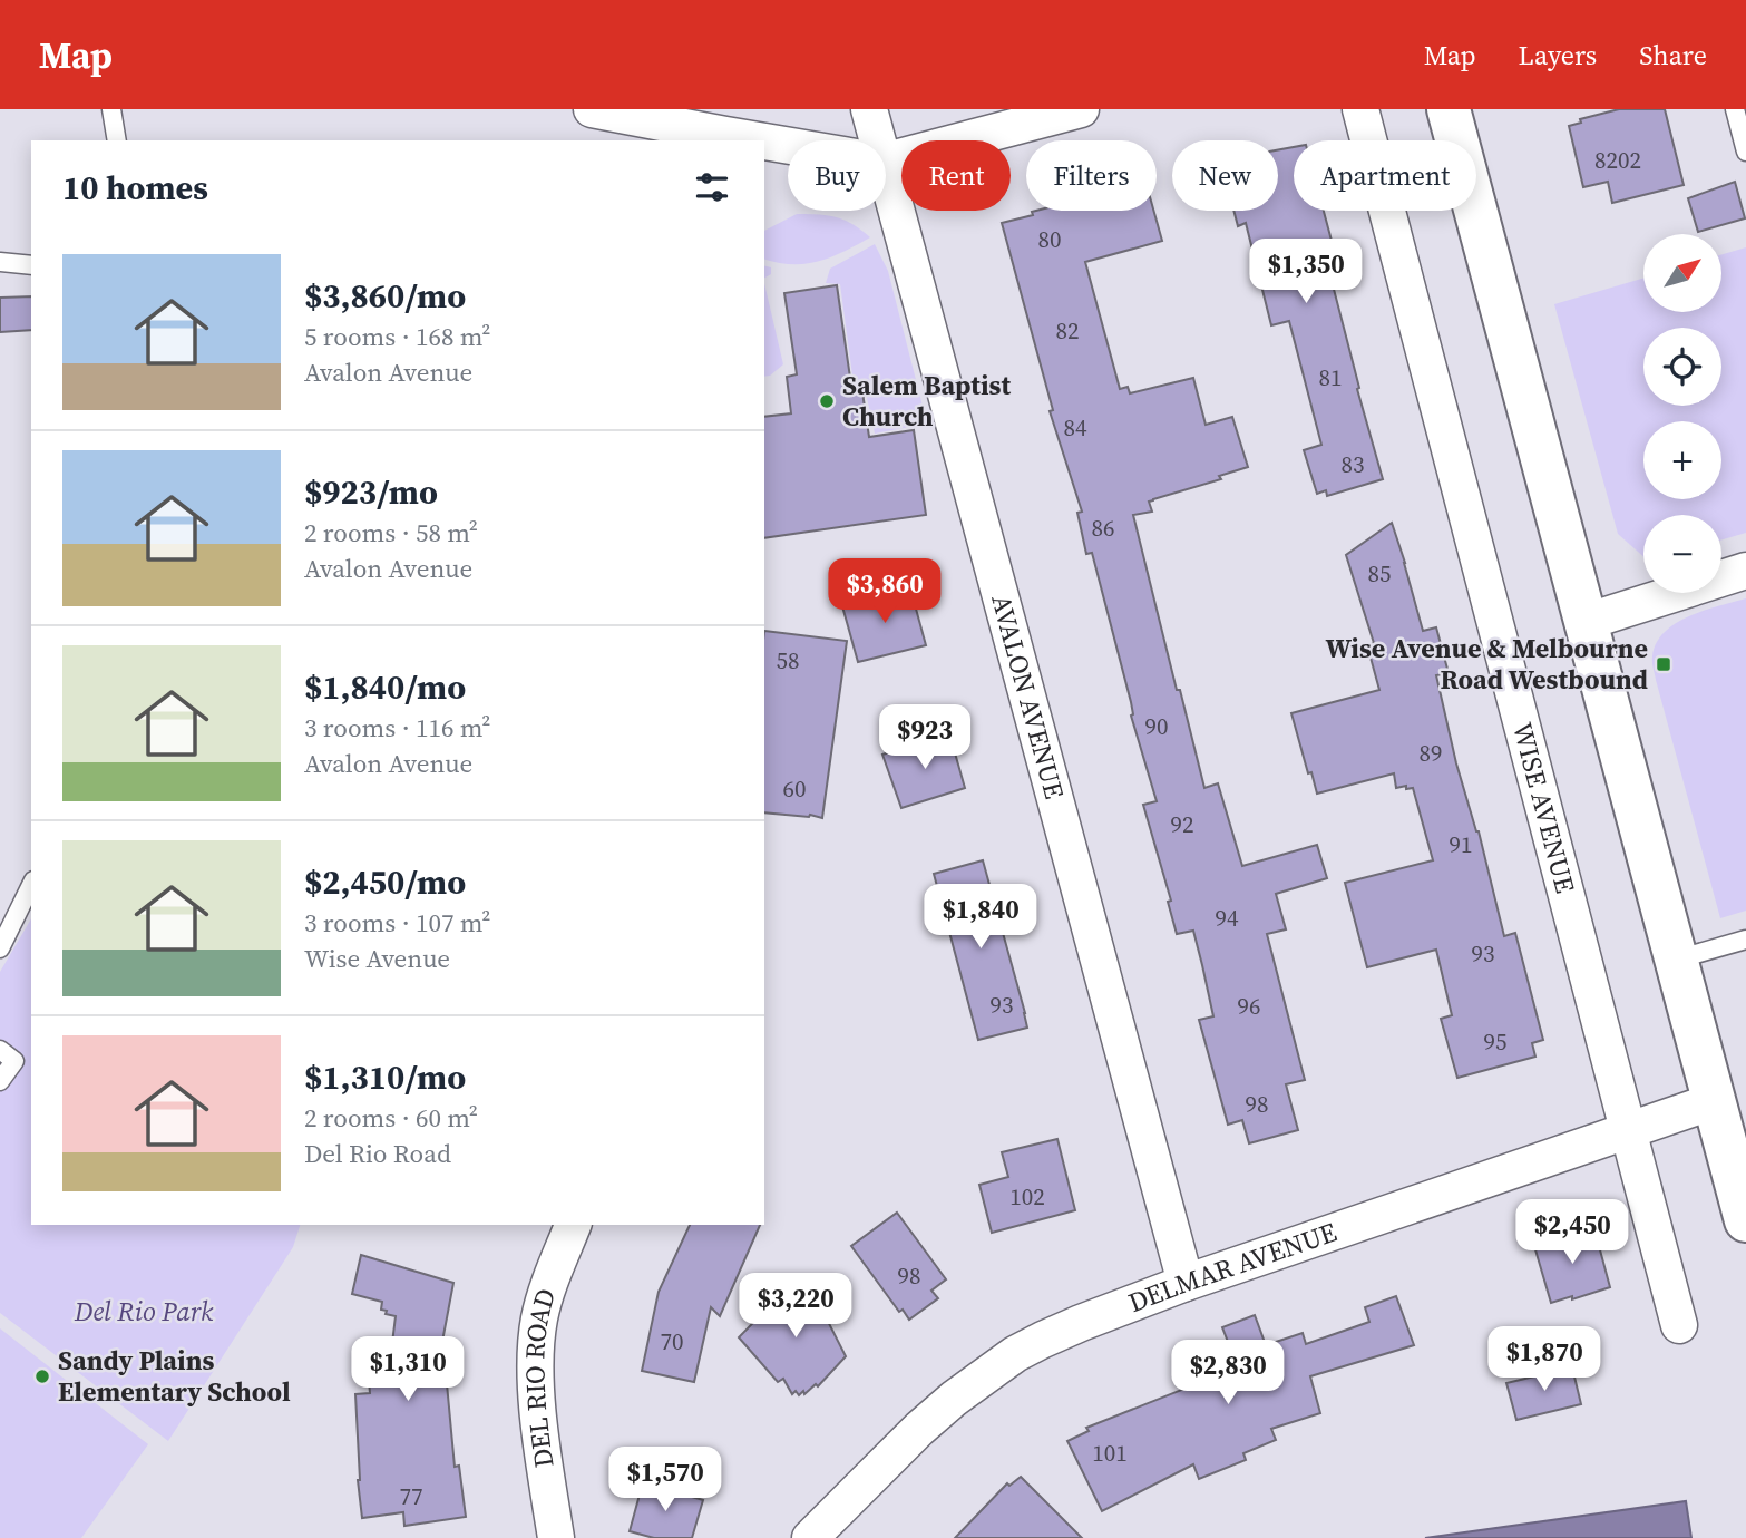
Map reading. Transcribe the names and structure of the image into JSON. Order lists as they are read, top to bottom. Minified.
{"streets":{"street":["AVALON AVENUE","WISE AVENUE","DELMAR AVENUE","DEL RIO ROAD"]},"crossings":[["AVALON AVENUE","DELMAR AVENUE"],["WISE AVENUE","DELMAR AVENUE"]],"parks":["Del Rio Park"],"places":{"other":["Salem Baptist Church","Sandy Plains Elementary School"],"transit":["Wise Avenue & Melbourne Road Westbound"]},"house_numbers":["8202","80","82","81","84","83","86","85","58","90","89","60","92","91","94","93","93","96","95","98","102","98","70","101","77"],"north":"top right","page":{"header":"Map","nav":["Map","Layers","Share"],"chip":["Buy","Rent","Filters","New","Apartment"],"heading":"10 homes","map_buttons":["+","−"],"list":[{"name":"$3,860/mo","note":"5 rooms · 168 m² · Avalon Avenue"},{"name":"$923/mo","note":"2 rooms · 58 m² · Avalon Avenue"},{"name":"$1,840/mo","note":"3 rooms · 116 m² · Avalon Avenue"},{"name":"$2,450/mo","note":"3 rooms · 107 m² · Wise Avenue"},{"name":"$1,310/mo","note":"2 rooms · 60 m² · Del Rio Road"}],"price":["$1,350","$3,860","$923","$1,840","$2,450","$3,220","$1,870","$1,310","$2,830","$1,570"]}}
